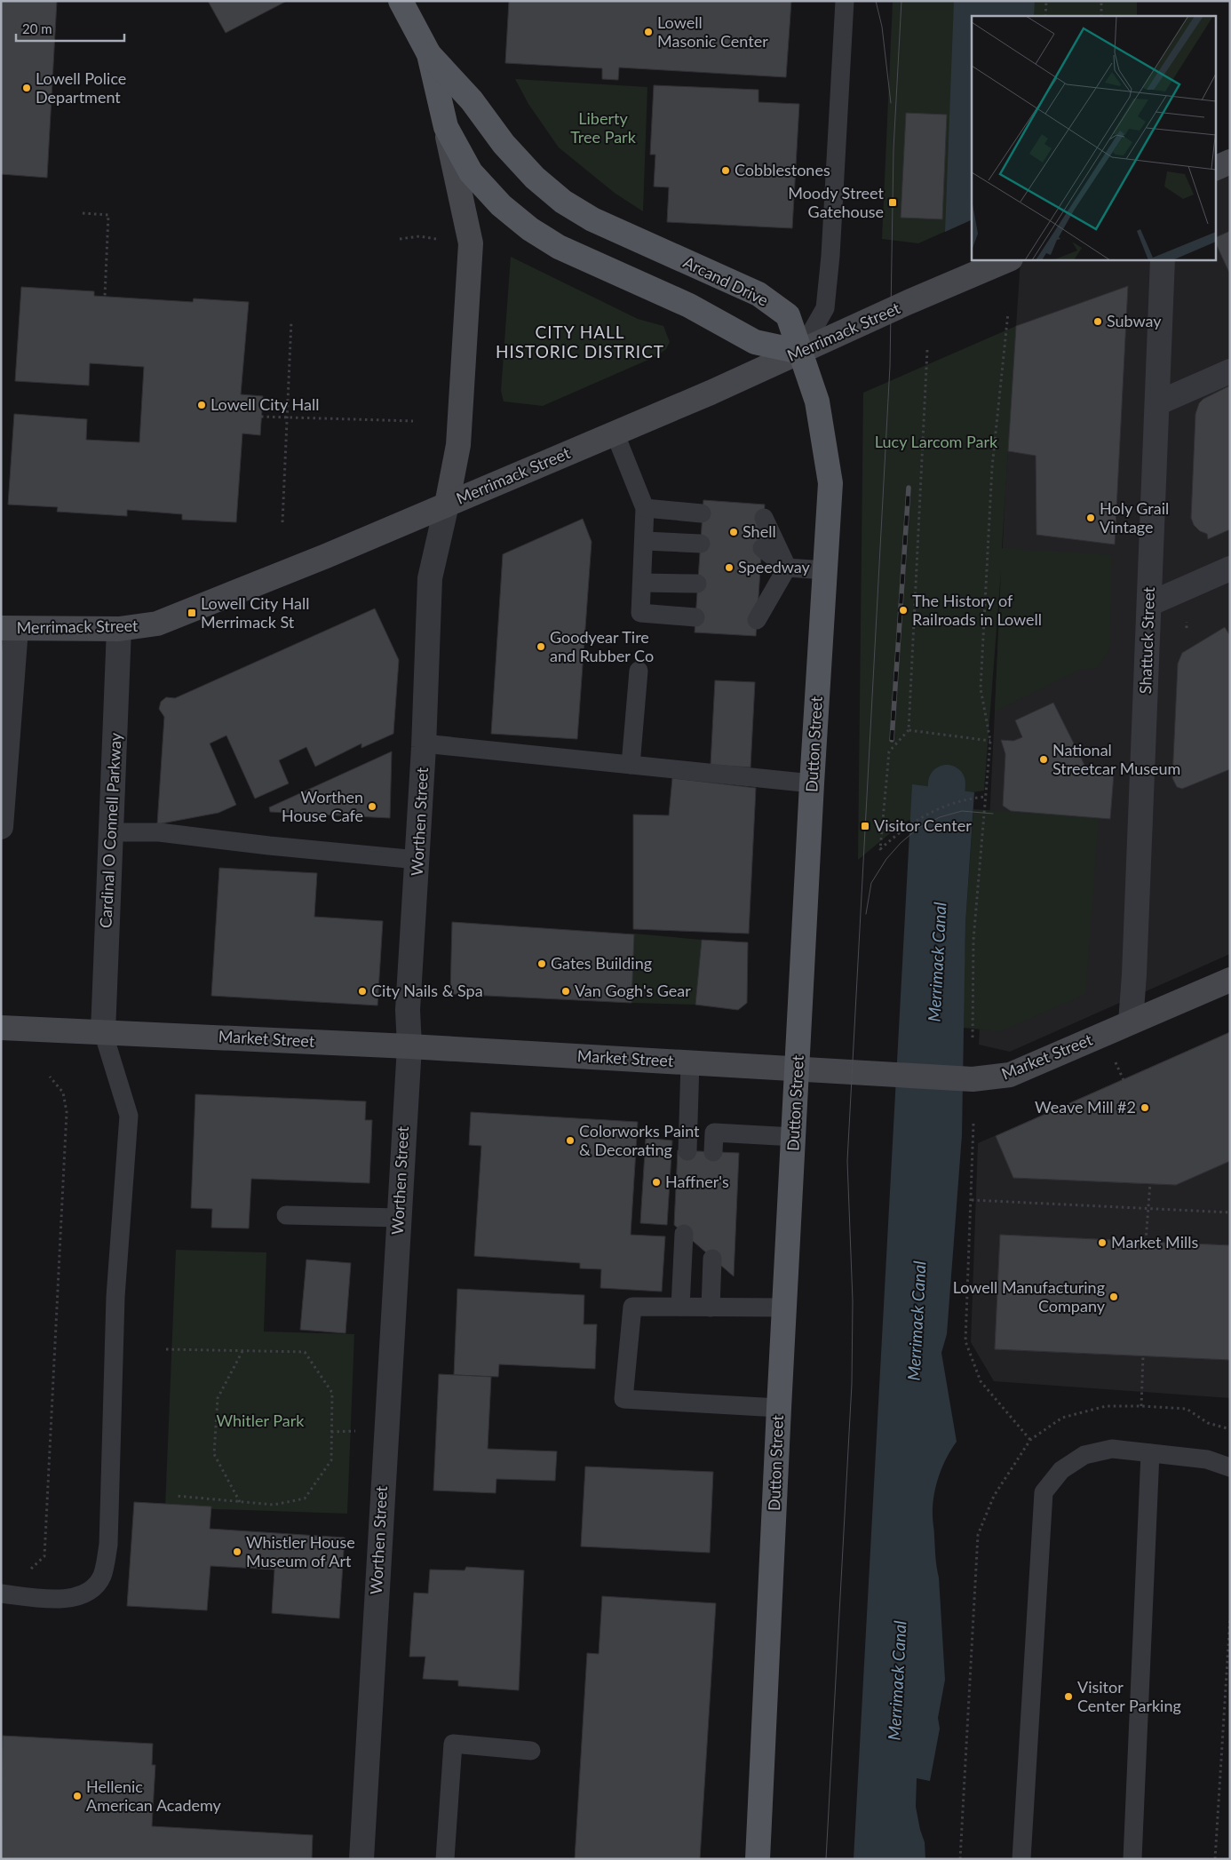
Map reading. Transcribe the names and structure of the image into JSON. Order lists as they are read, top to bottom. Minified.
{"streets":{"main road":["Arcand Drive","Merrimack Street","Dutton Street","Market Street"],"street":["Shattuck Street","Worthen Street","Cardinal O Connell Parkway"]},"crossings":[["Arcand Drive","Merrimack Street"],["Arcand Drive","Dutton Street"],["Arcand Drive","Worthen Street"],["Merrimack Street","Dutton Street"],["Merrimack Street","Worthen Street"],["Merrimack Street","Cardinal O Connell Parkway"],["Shattuck Street","Market Street"],["Dutton Street","Market Street"],["Worthen Street","Market Street"],["Cardinal O Connell Parkway","Market Street"]],"districts":["CITY HALL HISTORIC DISTRICT"],"water":["Merrimack Canal"],"parks":["Liberty Tree Park","Lucy Larcom Park","Whitler Park"],"places":{"other":["Lowell Masonic Center","Lowell Police Department","Cobblestones","Subway","Lowell City Hall","Holy Grail Vintage","Shell","Speedway","The History of Railroads in Lowell","Goodyear Tire and Rubber Co","National Streetcar Museum","Worthen House Cafe","Gates Building","City Nails & Spa","Van Gogh's Gear","Weave Mill #2","Colorworks Paint & Decorating","Haffner's","Market Mills","Lowell Manufacturing Company","Whistler House Museum of Art","Visitor Center Parking","Hellenic American Academy"],"transit":["Moody Street Gatehouse","Lowell City Hall Merrimack St","Visitor Center"]},"scale_bar":"20 m"}
